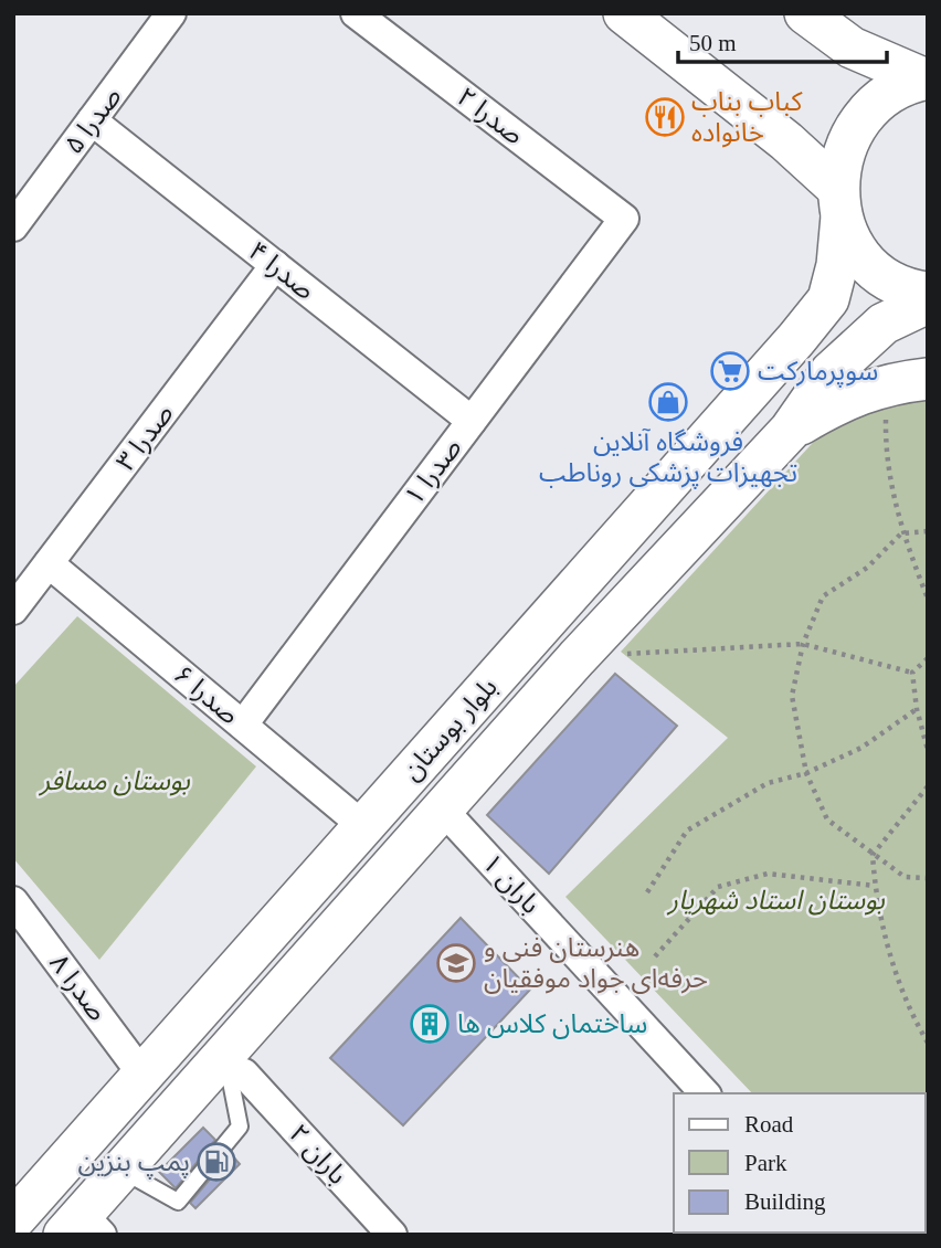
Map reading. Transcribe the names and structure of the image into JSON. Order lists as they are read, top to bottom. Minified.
{"streets":{"main road":["بلوار بوستان"],"street":["صدرا ۲","صدرا ۵","صدرا ۴","صدرا ۳","صدرا ۱","صدرا ۶","باران ۱","صدرا ۸","باران ۲"]},"crossings":[["صدرا ۲","صدرا ۱"],["صدرا ۵","صدرا ۴"],["صدرا ۴","صدرا ۳"],["صدرا ۴","صدرا ۱"],["صدرا ۳","صدرا ۶"],["صدرا ۱","صدرا ۶"],["صدرا ۶","بلوار بوستان"],["بلوار بوستان","باران ۱"],["بلوار بوستان","صدرا ۸"],["بلوار بوستان","باران ۲"]],"parks":["بوستان مسافر","بوستان استاد شهریار"],"places":{"restaurant":["کباب بناب خانواده"],"supermarket":["سوپرمارکت"],"shop":["فروشگاه آنلاین تجهیزات پزشکی روناطب"],"school or university":["هنرستان فنی و حرفه‌ای جواد موفقیان"],"building":["ساختمان کلاس ها"],"fuel station":["پمپ بنزین"]},"legend":["Road","Park","Building"],"scale_bar":"50 m"}
